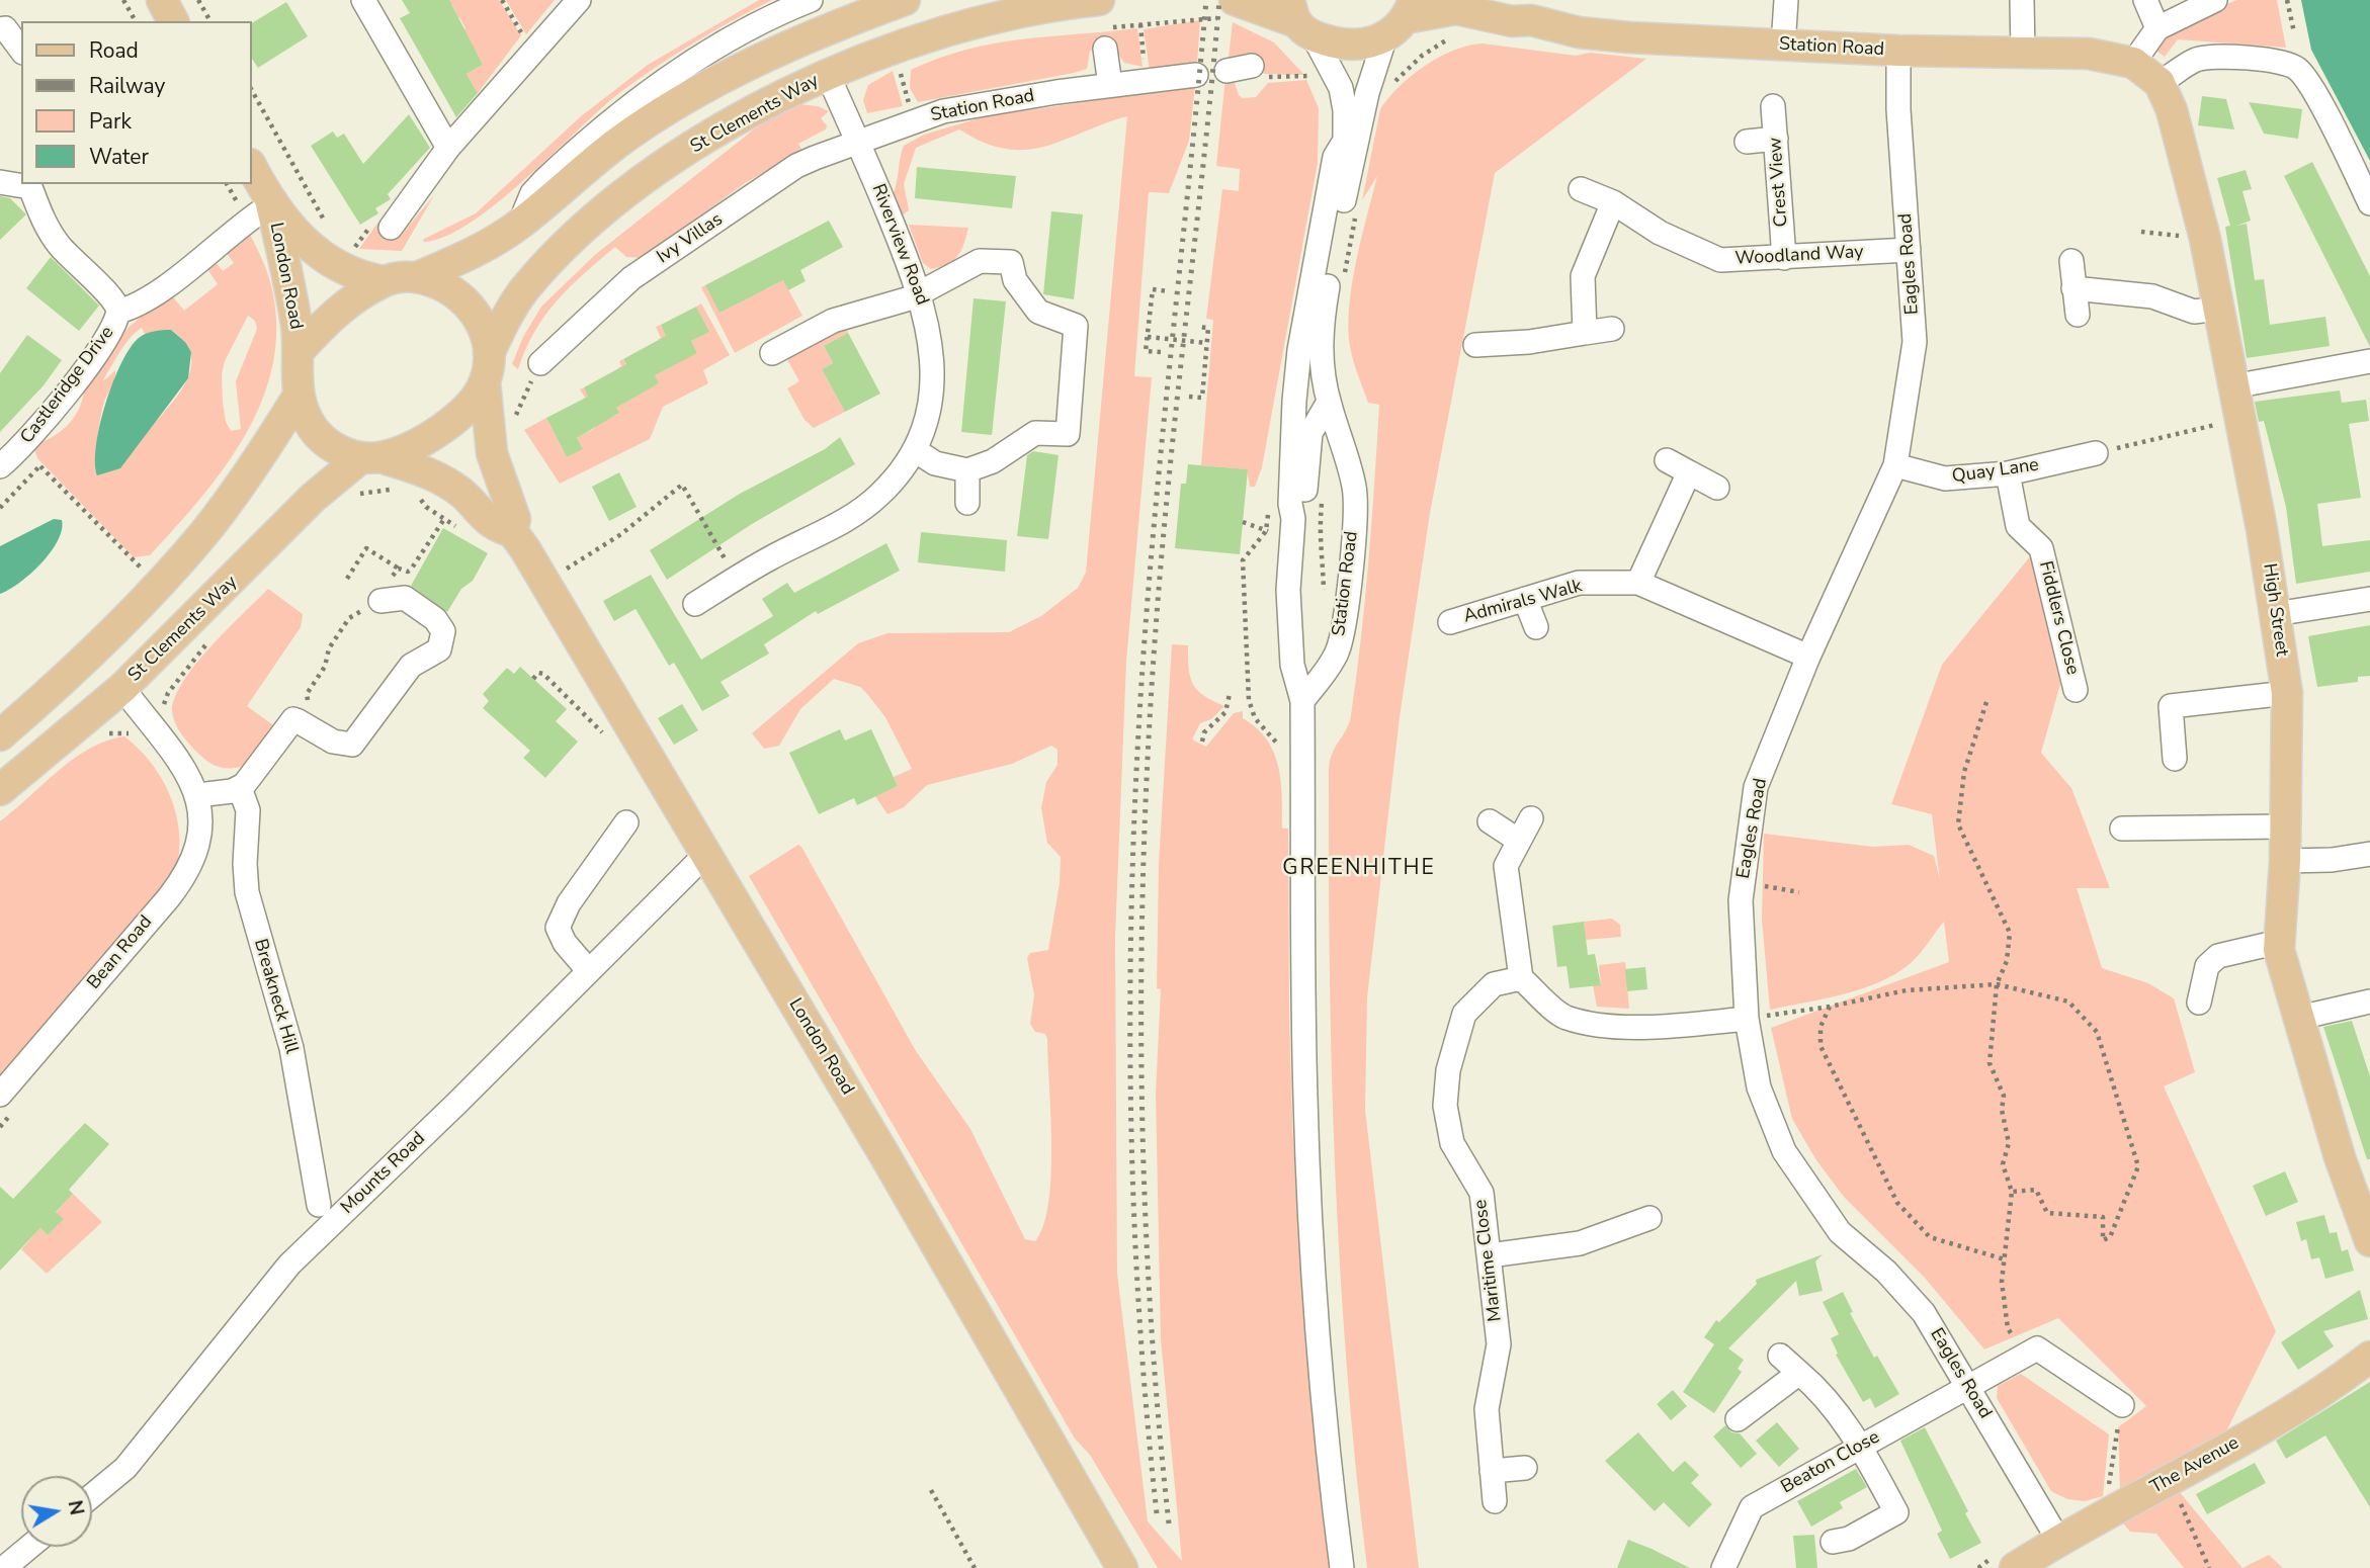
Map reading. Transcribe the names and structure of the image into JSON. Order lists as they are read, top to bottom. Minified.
{"streets":{"main road":["Station Road","St Clements Way","London Road","High Street","The Avenue"],"street":["Crest View","Ivy Villas","Riverview Road","Woodland Way","Eagles Road","Castleridge Drive","Quay Lane","Admirals Walk","Fiddlers Close","Bean Road","Breakneck Hill","Mounts Road","Maritime Close","Beaton Close"]},"crossings":[["Station Road","Ivy Villas"],["Station Road","Riverview Road"],["Station Road","Eagles Road"],["Station Road","High Street"],["St Clements Way","Riverview Road"],["St Clements Way","London Road"],["Crest View","Woodland Way"],["Ivy Villas","Riverview Road"],["Woodland Way","Eagles Road"],["Eagles Road","Quay Lane"],["Eagles Road","Admirals Walk"],["Eagles Road","Beaton Close"],["Eagles Road","The Avenue"],["London Road","Mounts Road"],["Quay Lane","Fiddlers Close"]],"districts":["GREENHITHE"],"legend":["Road","Railway","Park","Water"],"north":"right"}
